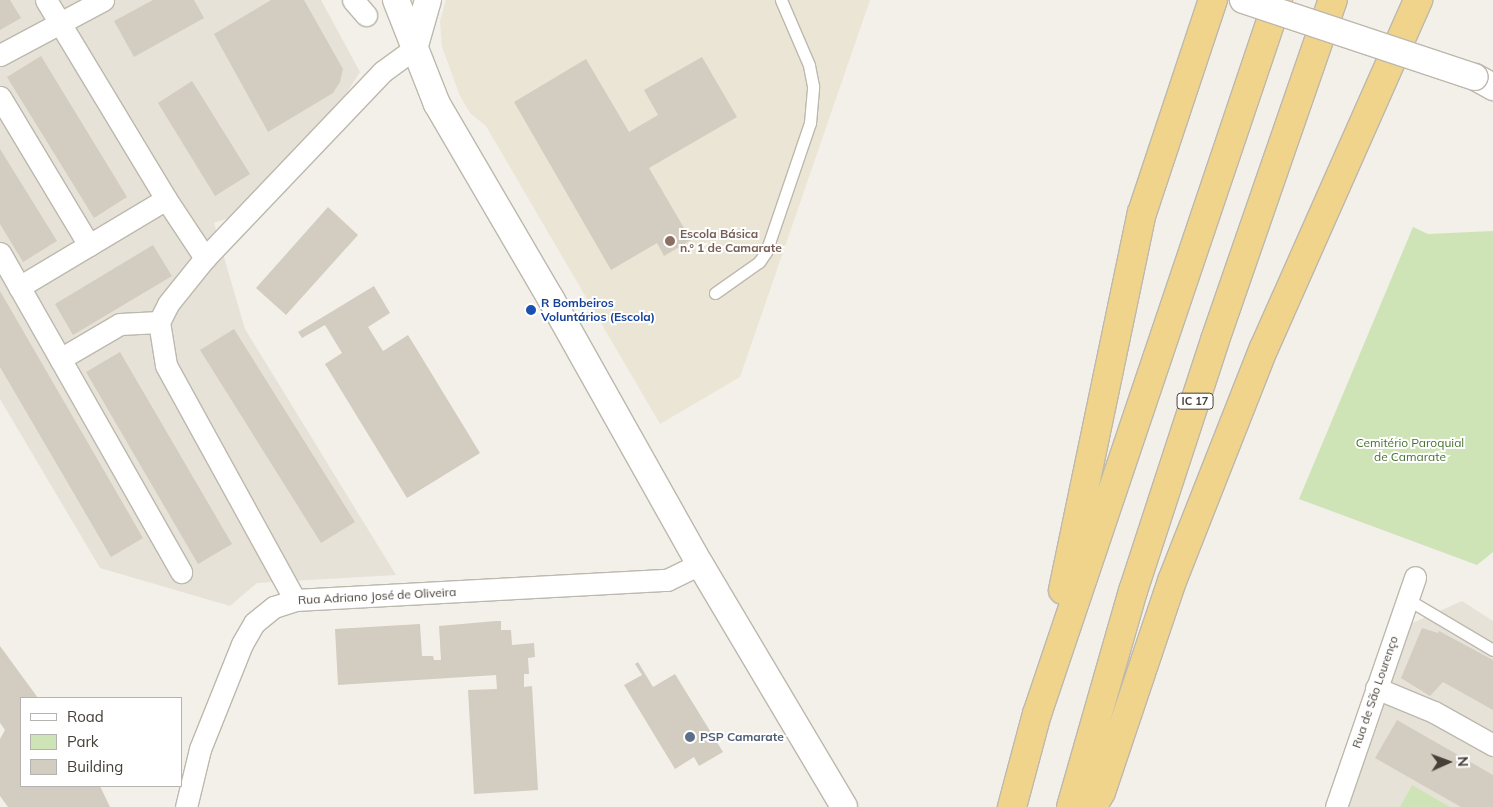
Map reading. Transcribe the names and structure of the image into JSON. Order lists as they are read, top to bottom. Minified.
{"streets":{"highway":["IC 17"],"street":["Rua Adriano José de Oliveira","Rua de São Lourenço"]},"parks":["Cemitério Paroquial de Camarate"],"places":["Escola Básica n.º 1 de Camarate","R Bombeiros Voluntários (Escola)","PSP Camarate"],"legend":["Road","Park","Building"],"north":"right"}
